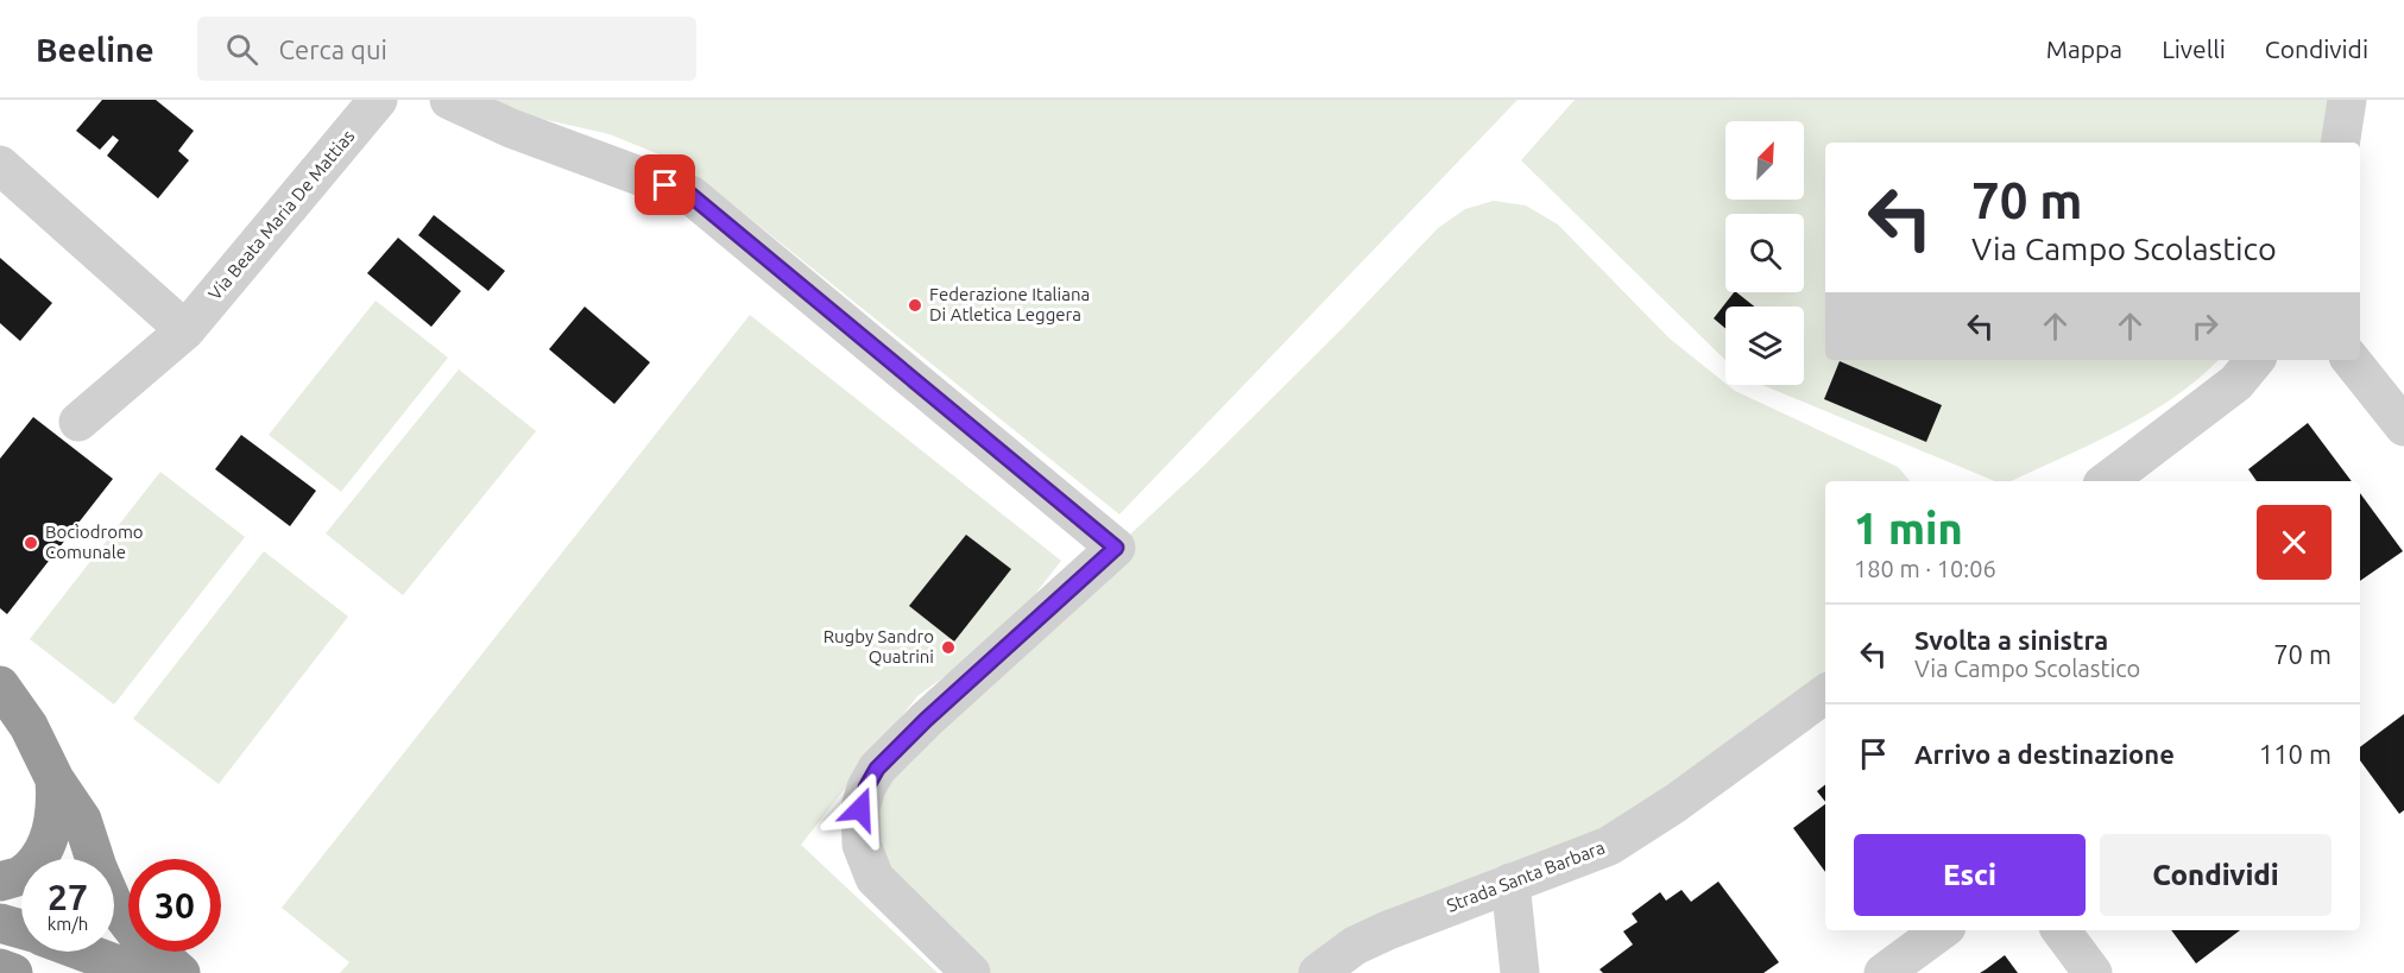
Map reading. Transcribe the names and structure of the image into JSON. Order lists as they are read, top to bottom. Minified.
{"streets":{"street":["Via Beata Maria De Mattias","Strada Santa Barbara"]},"places":["Federazione Italiana Di Atletica Leggera","Bociodromo Comunale","Rugby Sandro Quatrini"],"north":"top right","page":{"header":"Beeline","search":"Cerca qui","nav":["Mappa","Livelli","Condividi"],"turn":["70 m","Via Campo Scolastico"],"heading":["1 min","180 m · 10:06"],"list":[{"name":"Svolta a sinistra","note":"Via Campo Scolastico","value":"70 m"},{"name":"Arrivo a destinazione","value":"110 m"}],"buttons":["Esci","Condividi"],"speed":"27 km/h","limit":"30"}}
